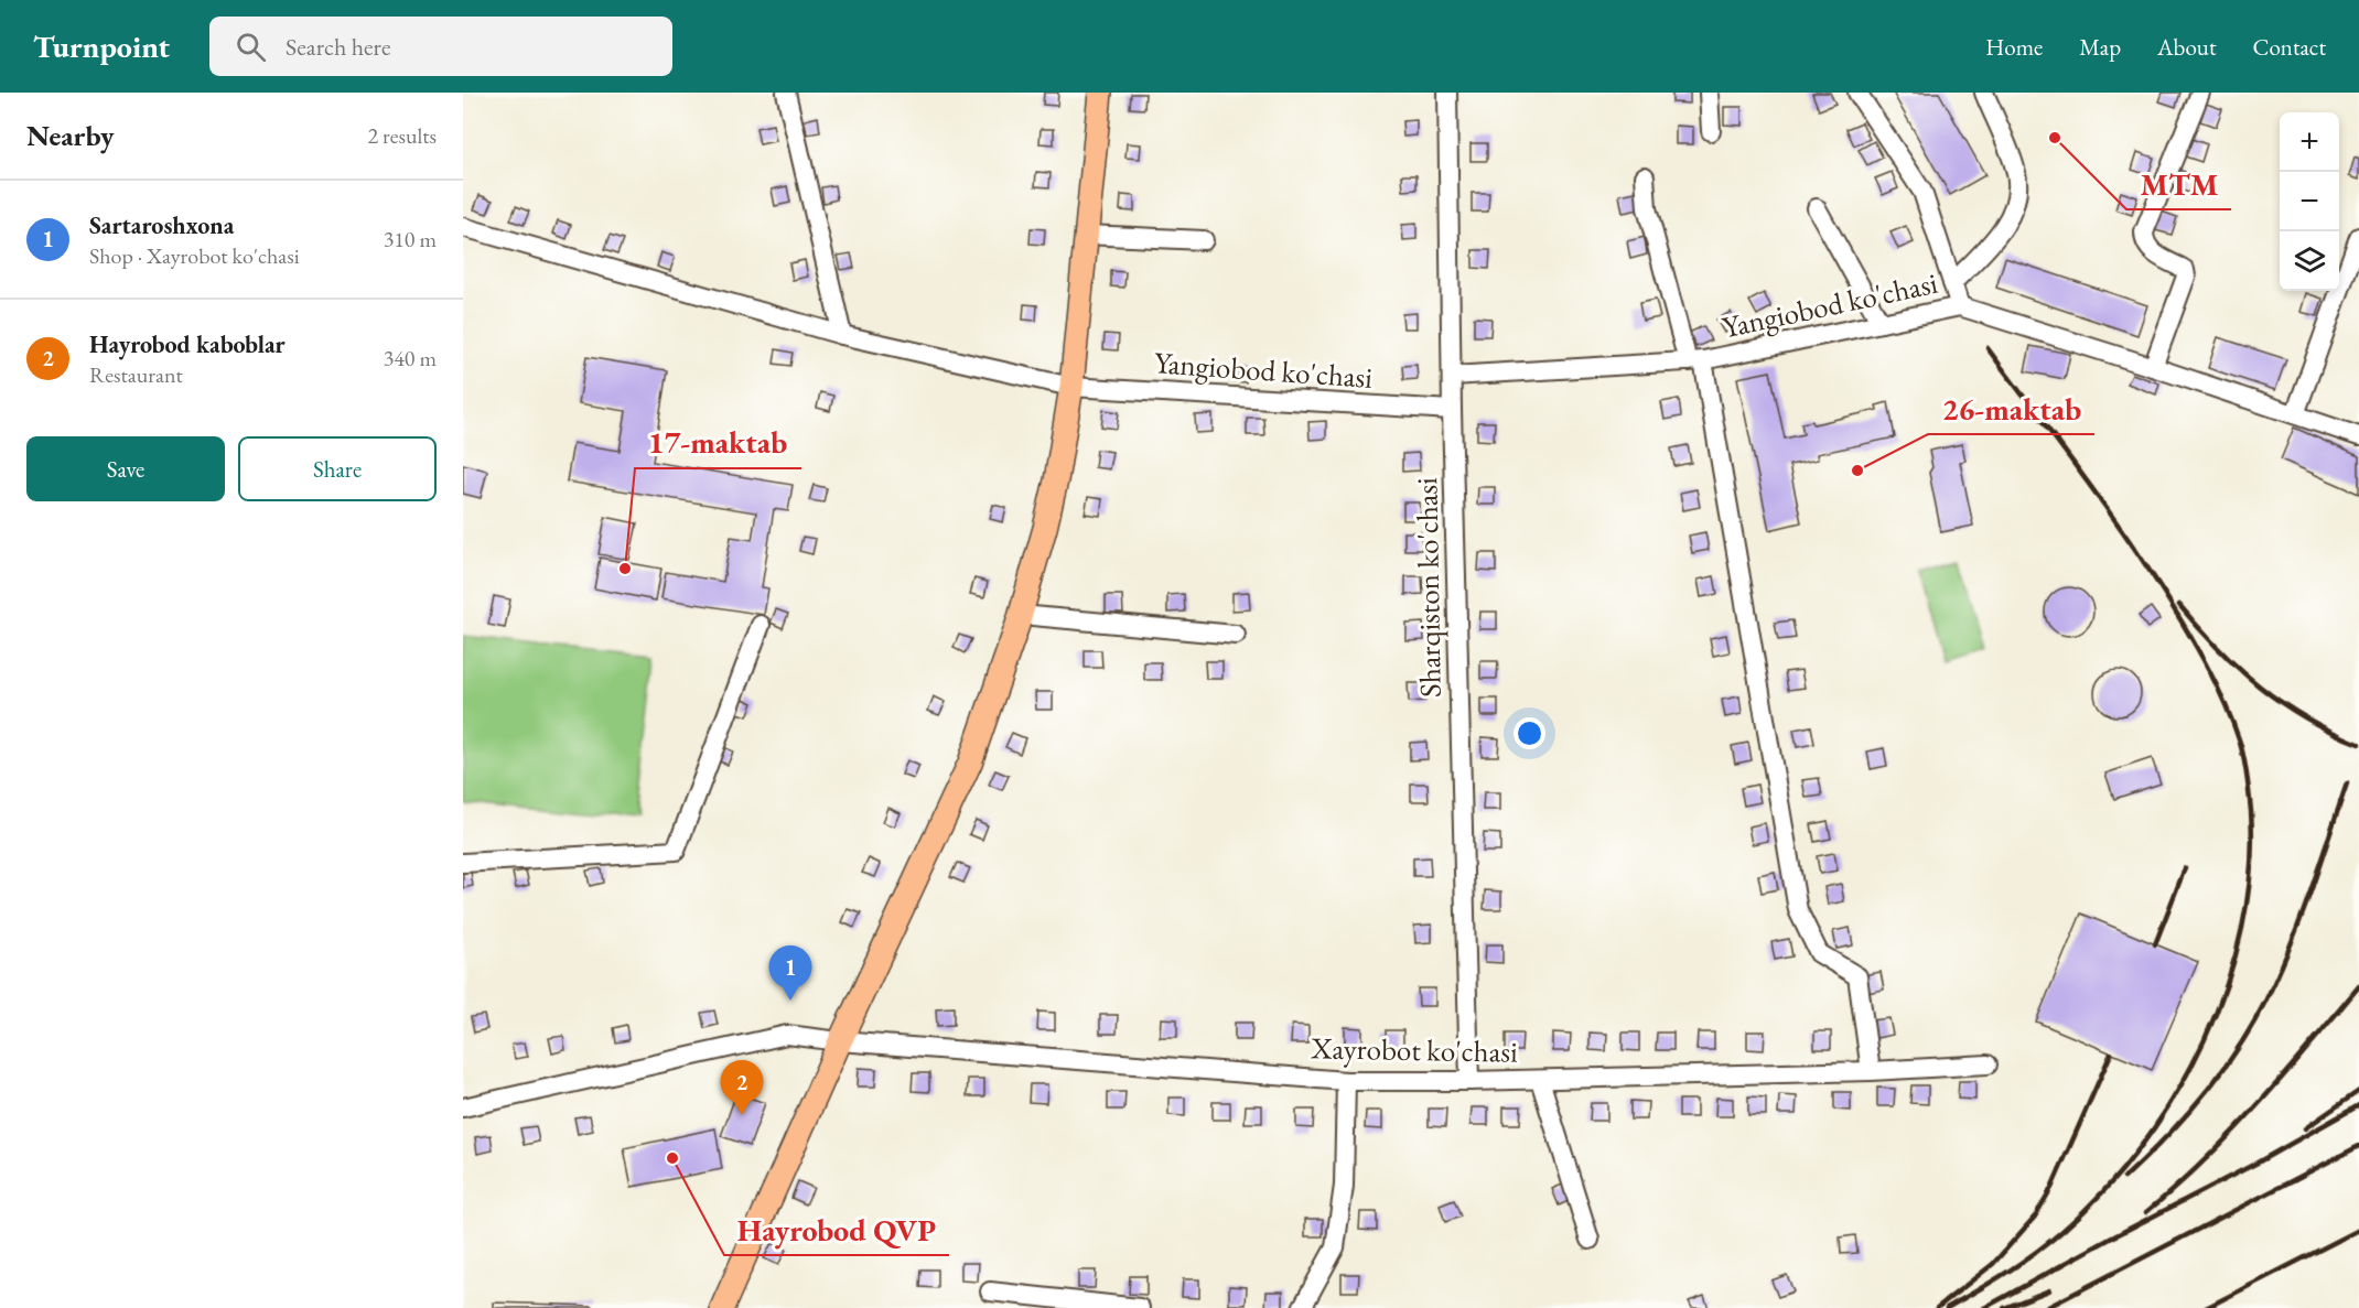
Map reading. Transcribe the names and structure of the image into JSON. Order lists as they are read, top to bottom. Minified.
{"streets":{"street":["Yangiobod ko'chasi","Sharqiston ko'chasi","Xayrobot ko'chasi"]},"crossings":[["Yangiobod ko'chasi","Sharqiston ko'chasi"],["Sharqiston ko'chasi","Xayrobot ko'chasi"]],"places":["MTM","26-maktab","17-maktab","Hayrobod QVP"],"page":{"header":"Turnpoint","search":"Search here","nav":["Home","Map","About","Contact"],"heading":["Nearby","2 results"],"map_buttons":["+","−"],"list":[{"mark":"1","name":"Sartaroshxona","note":"Shop · Xayrobot ko'chasi","value":"310 m"},{"mark":"2","name":"Hayrobod kaboblar","note":"Restaurant","value":"340 m"}],"buttons":["Save","Share"],"pins":["1","2"]}}
